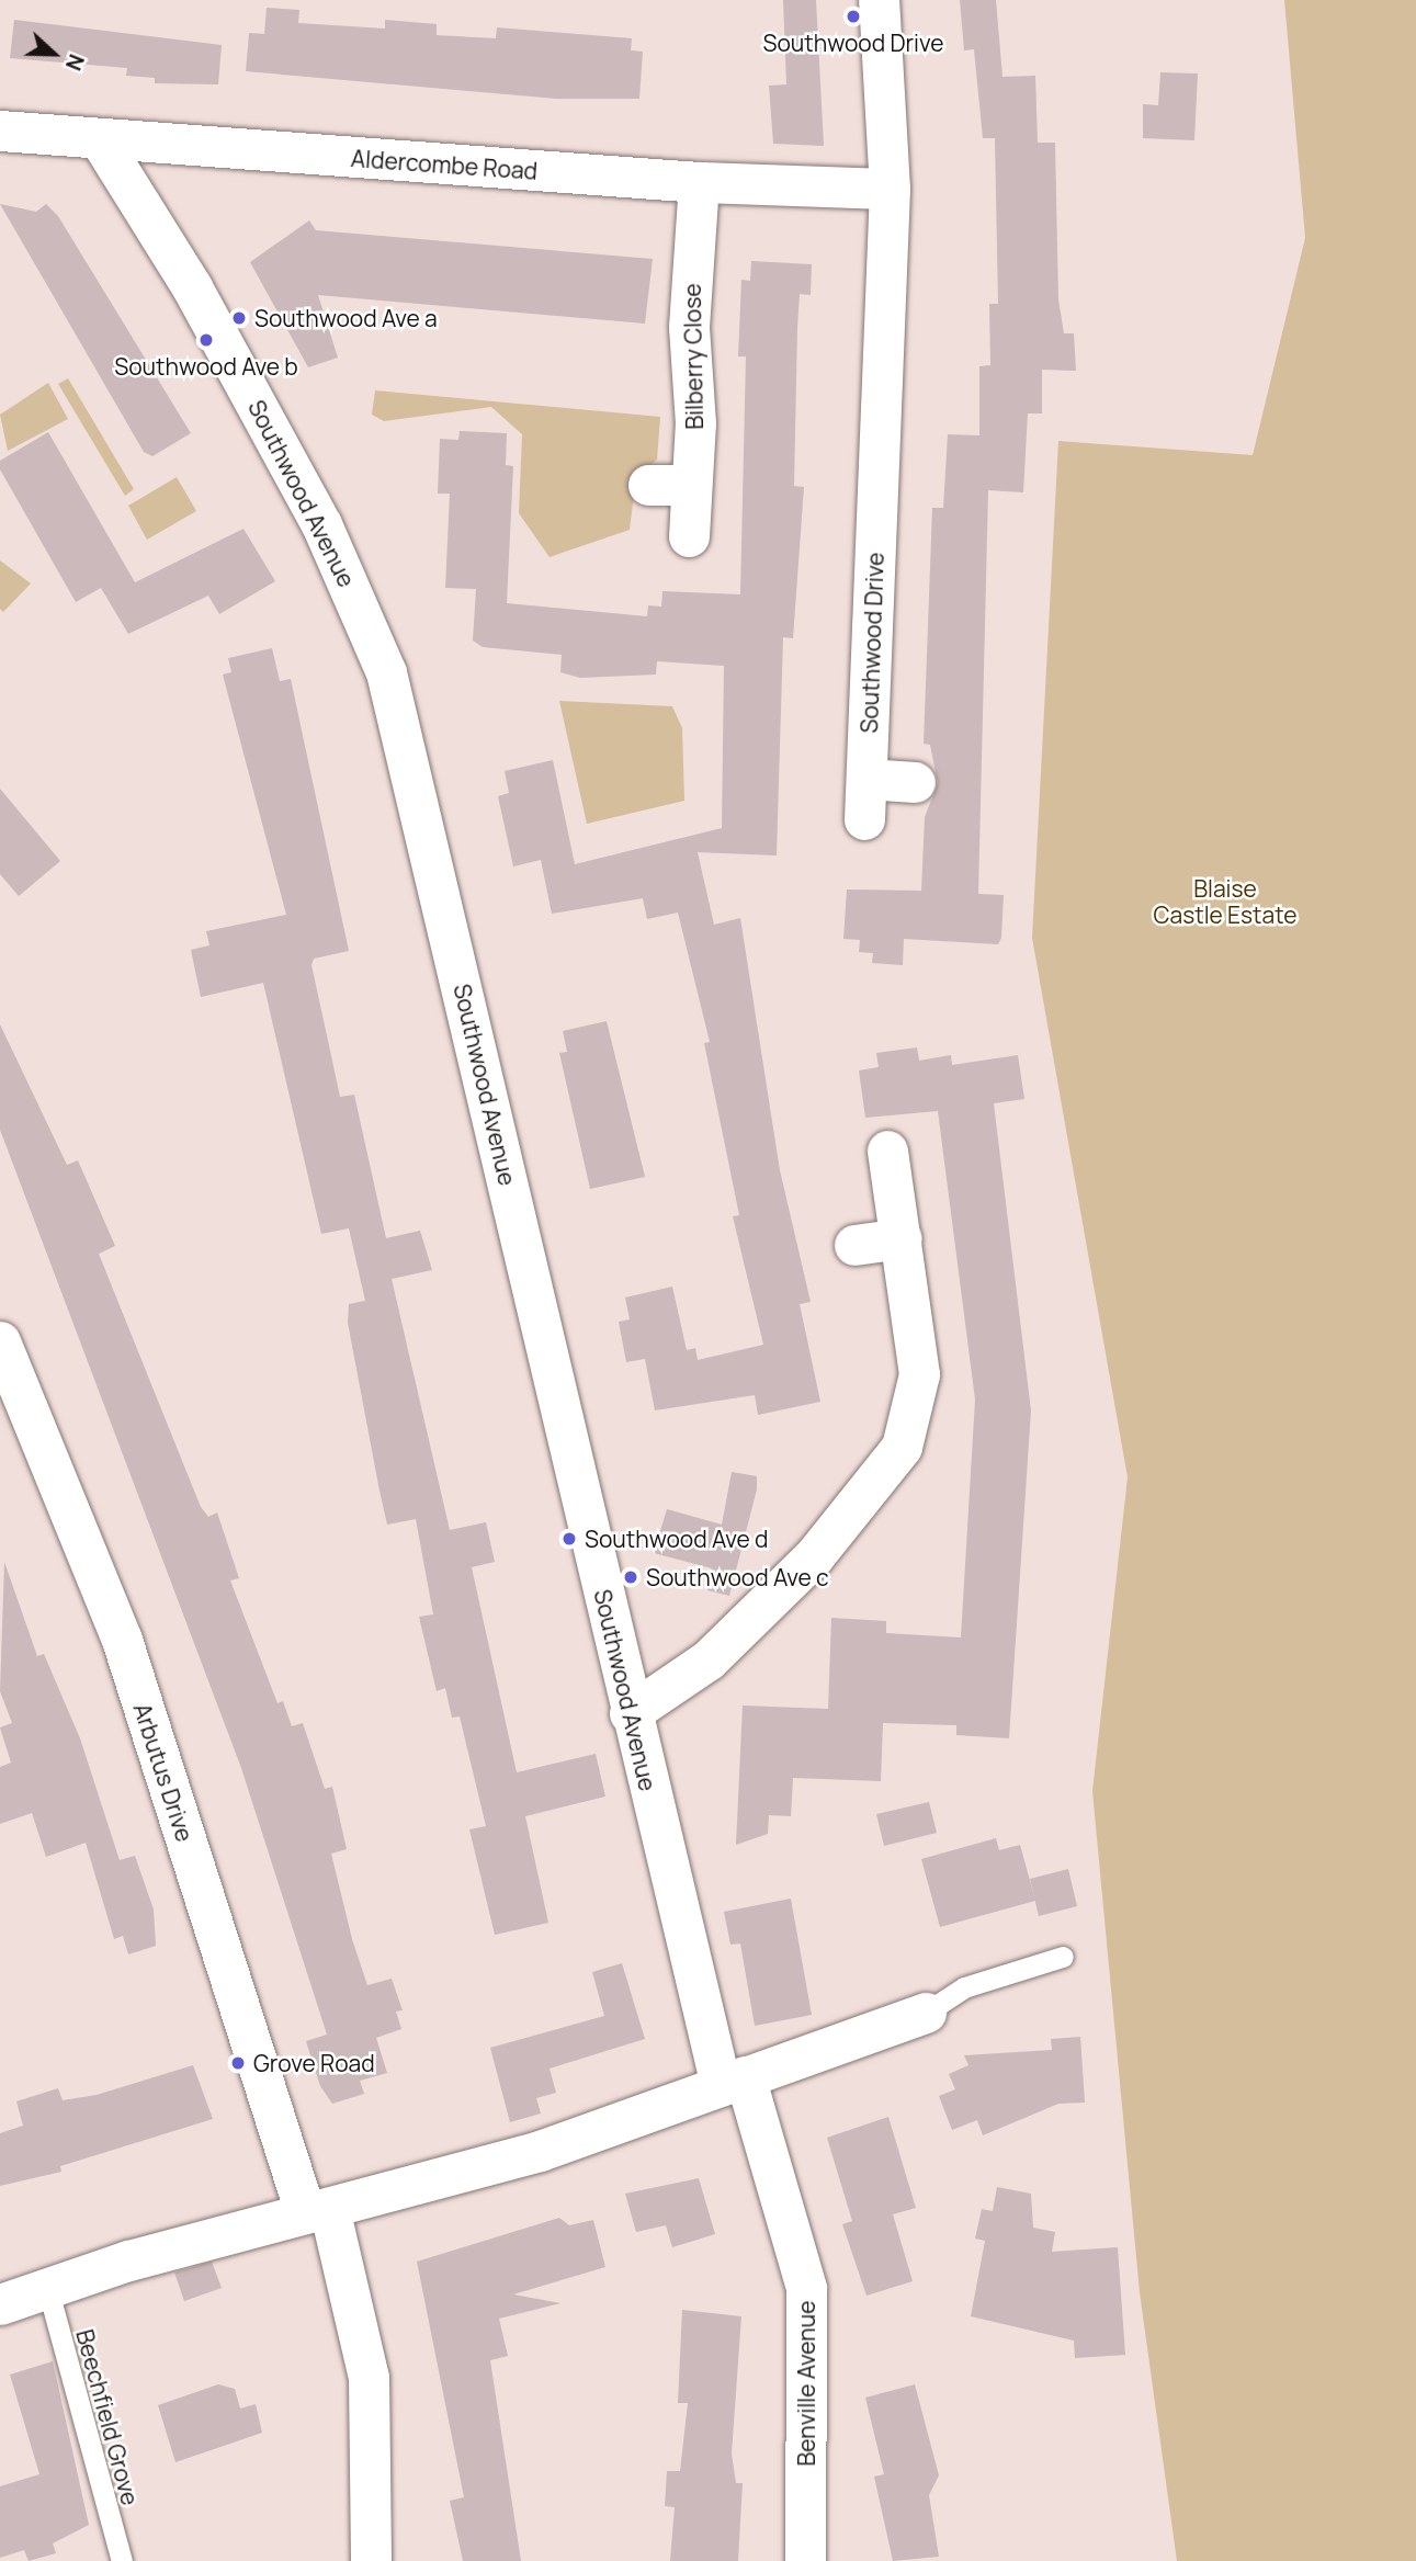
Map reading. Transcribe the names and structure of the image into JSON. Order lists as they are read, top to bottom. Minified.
{"streets":{"street":["Aldercombe Road","Bilberry Close","Southwood Avenue","Southwood Drive","Arbutus Drive","Benville Avenue"],"lane":["Beechfield Grove"]},"crossings":[["Aldercombe Road","Bilberry Close"],["Aldercombe Road","Southwood Avenue"],["Aldercombe Road","Southwood Drive"],["Southwood Avenue","Benville Avenue"]],"parks":["Blaise Castle Estate"],"places":["Southwood Drive","Southwood Ave a","Southwood Ave b","Southwood Ave d","Southwood Ave c","Grove Road"],"north":"right"}
